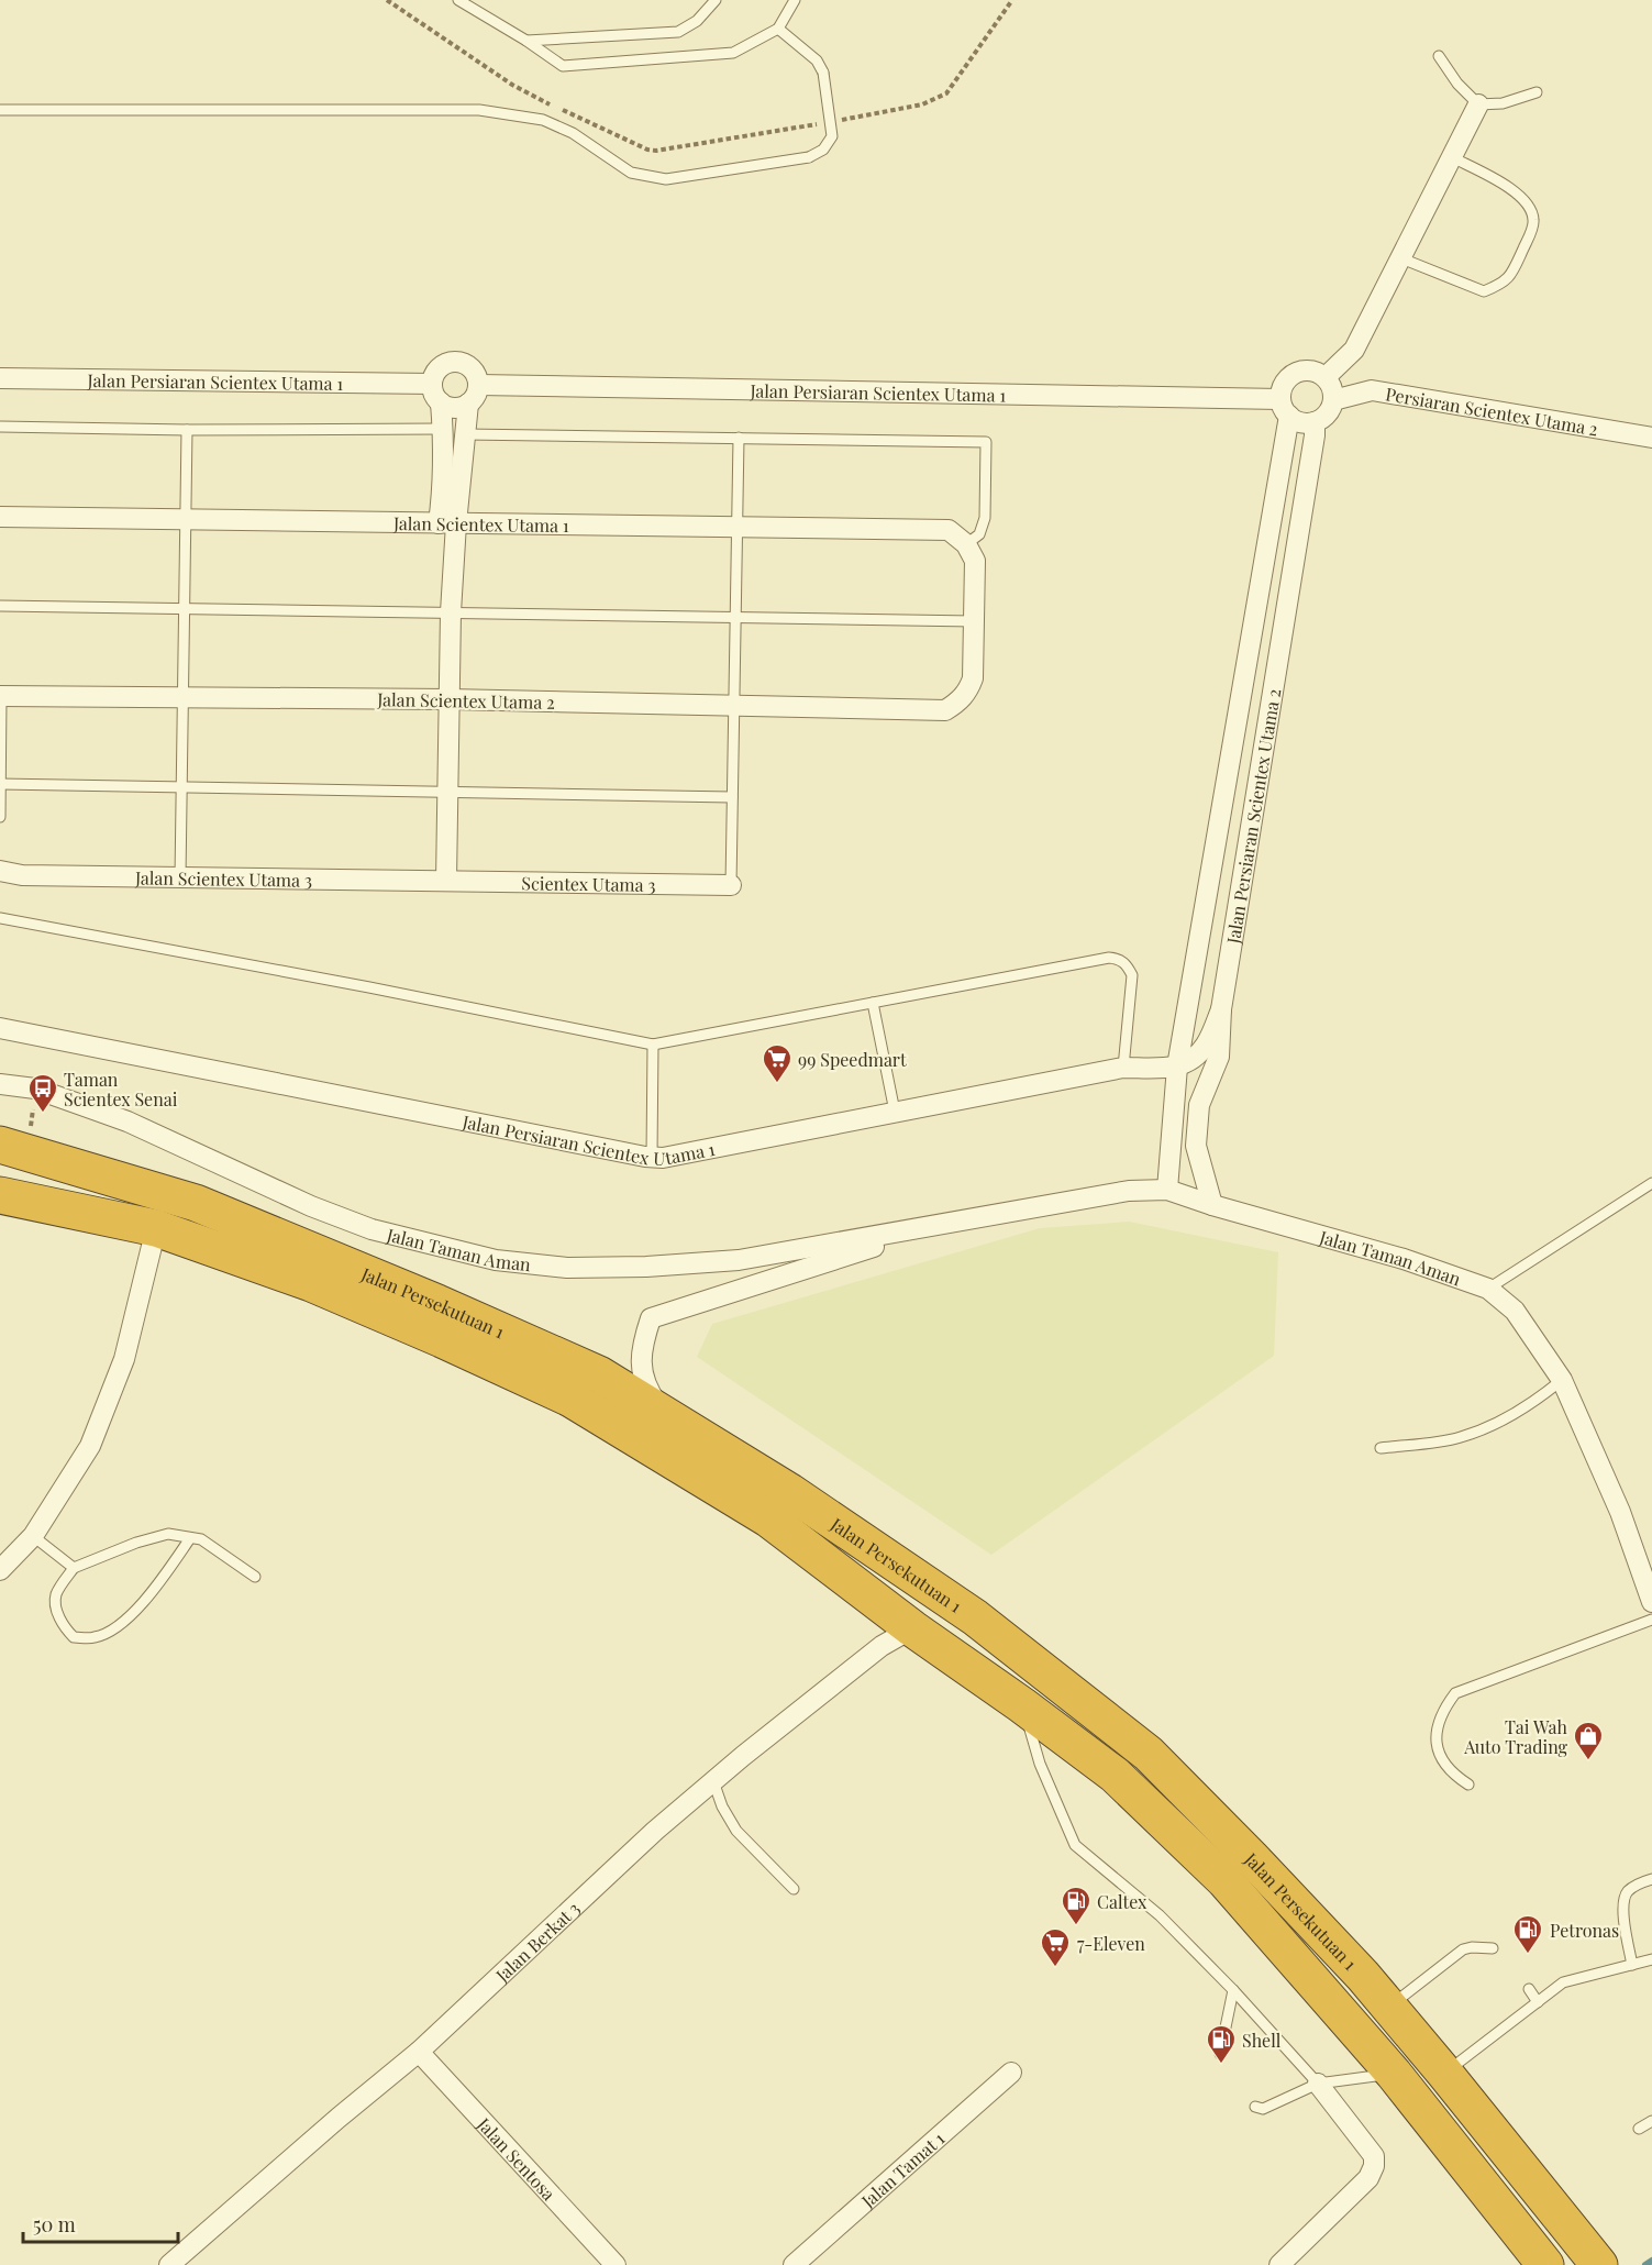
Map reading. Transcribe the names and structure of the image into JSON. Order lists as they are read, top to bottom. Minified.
{"streets":{"highway":["Jalan Persekutuan 1"],"street":["Jalan Persiaran Scientex Utama 1","Persiaran Scientex Utama 2","Jalan Scientex Utama 1","Jalan Scientex Utama 2","Jalan Persiaran Scientex Utama 2","Jalan Scientex Utama 3","Scientex Utama 3","Jalan Taman Aman","Jalan Berkat 3","Jalan Sentosa","Jalan Tamat 1"]},"crossings":[["Jalan Persiaran Scientex Utama 1","Persiaran Scientex Utama 2"],["Jalan Persiaran Scientex Utama 1","Jalan Persiaran Scientex Utama 2"],["Persiaran Scientex Utama 2","Jalan Persiaran Scientex Utama 2"],["Jalan Persiaran Scientex Utama 2","Jalan Taman Aman"],["Jalan Scientex Utama 3","Scientex Utama 3"],["Jalan Taman Aman","Jalan Persekutuan 1"],["Jalan Persekutuan 1","Jalan Berkat 3"],["Jalan Berkat 3","Jalan Sentosa"]],"places":{"supermarket":["99 Speedmart","7-Eleven"],"bus stop":["Taman Scientex Senai"],"shop":["Tai Wah Auto Trading"],"fuel station":["Caltex","Petronas","Shell"]},"scale_bar":"50 m"}
